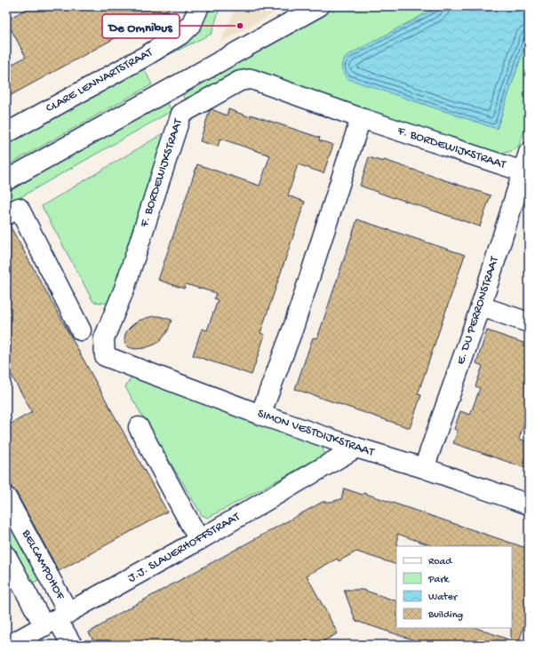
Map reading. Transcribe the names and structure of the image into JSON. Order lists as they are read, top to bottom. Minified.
{"streets":{"street":["CLARE LENNARTSTRAAT","F. BORDEWIJKSTRAAT","E. DU PERRONSTRAAT","SIMON VESTDIJKSTRAAT","J.J. SLAUERHOFFSTRAAT","BELCAMPOHOF"]},"crossings":[["F. BORDEWIJKSTRAAT","E. DU PERRONSTRAAT"],["F. BORDEWIJKSTRAAT","SIMON VESTDIJKSTRAAT"],["E. DU PERRONSTRAAT","SIMON VESTDIJKSTRAAT"],["SIMON VESTDIJKSTRAAT","J.J. SLAUERHOFFSTRAAT"],["J.J. SLAUERHOFFSTRAAT","BELCAMPOHOF"]],"places":["De Omnibus"],"legend":["Road","Park","Water","Building"]}
